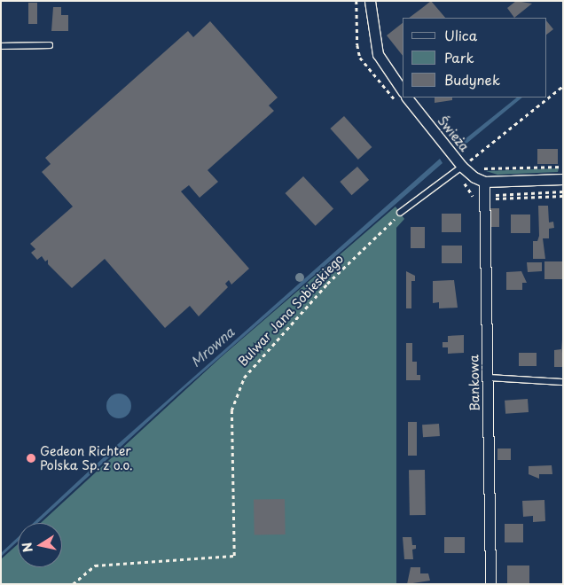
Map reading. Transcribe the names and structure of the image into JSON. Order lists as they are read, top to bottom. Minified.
{"streets":{"street":["Świeża","Bankowa"],"path":["Bulwar Jana Sobieskiego"]},"crossings":[["Świeża","Bankowa"]],"water":["Mrowna"],"places":["Gedeon Richter Polska Sp. z o.o."],"legend":["Ulica","Park","Budynek"],"north":"left"}
